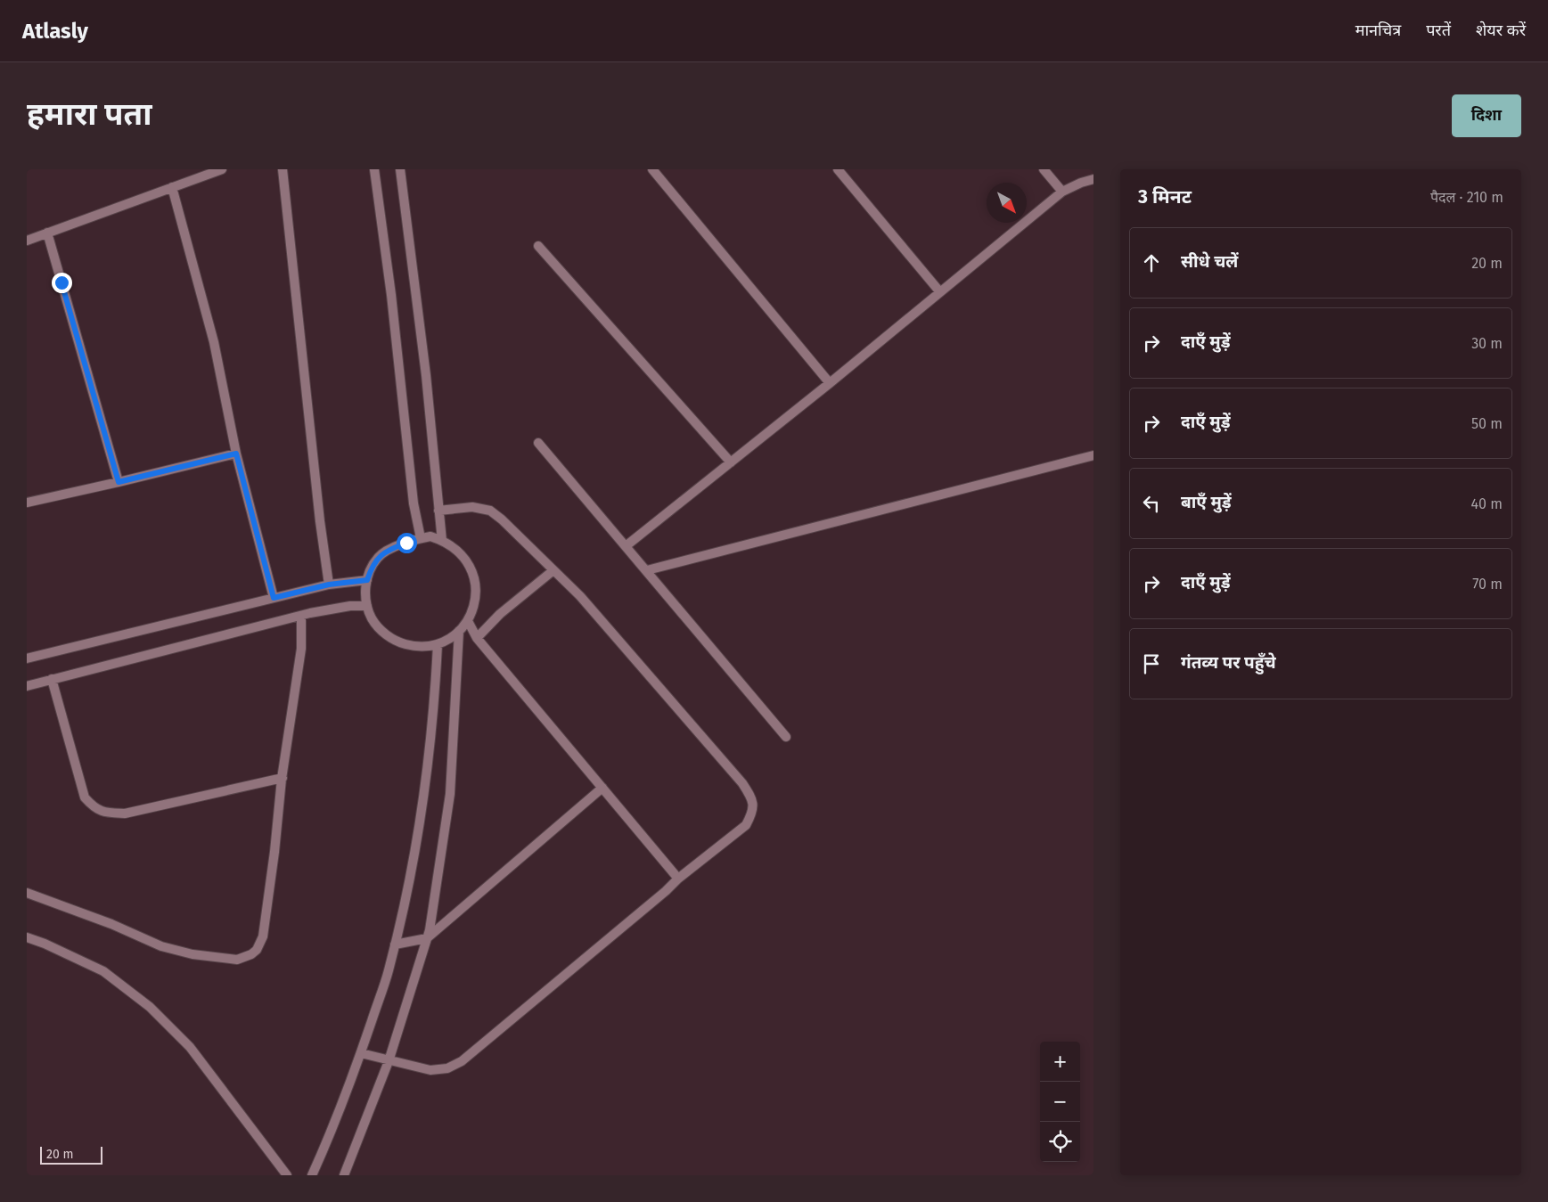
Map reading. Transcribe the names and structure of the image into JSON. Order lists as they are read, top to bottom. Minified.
{"scale_bar":"20 m","north":"bottom right","page":{"header":"Atlasly","nav":["मानचित्र","परतें","शेयर करें"],"buttons":"दिशा","title":"हमारा पता","heading":["3 मिनट","पैदल · 210 m"],"list":[["सीधे चलें","20 m"],["दाएँ मुड़ें","30 m"],["दाएँ मुड़ें","50 m"],["बाएँ मुड़ें","40 m"],["दाएँ मुड़ें","70 m"],"गंतव्य पर पहुँचे"],"map_buttons":["+","−"],"scale":"20 m"}}
